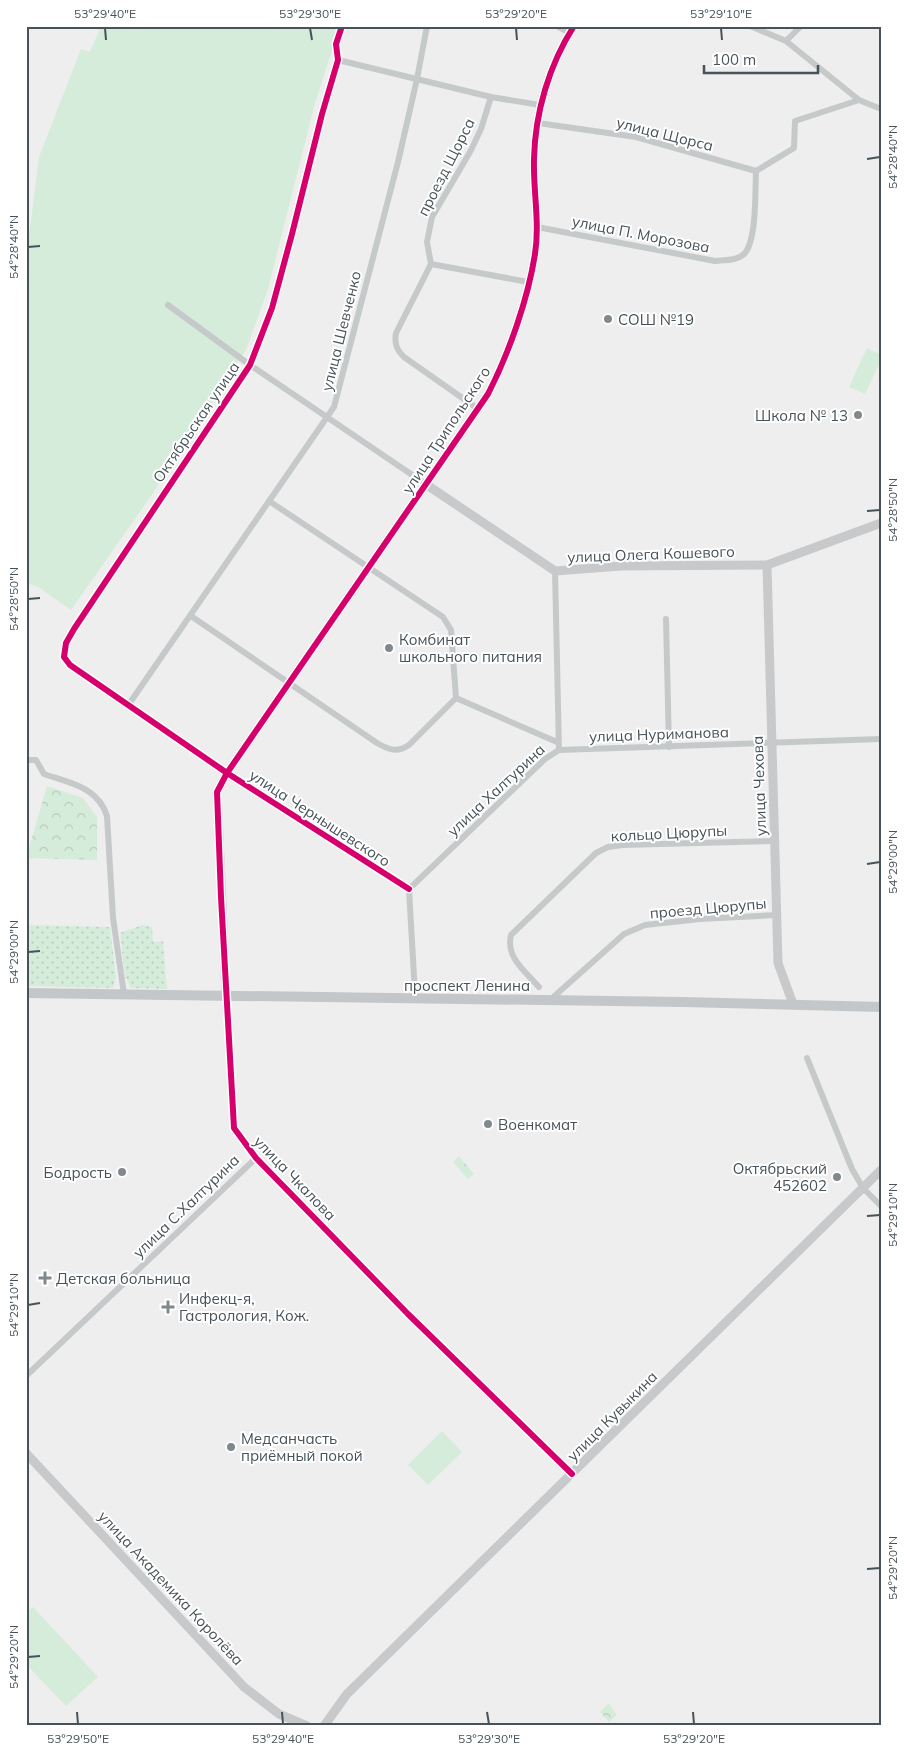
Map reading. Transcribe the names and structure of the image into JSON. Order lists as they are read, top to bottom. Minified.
{"streets":{"main road":["проспект Ленина"],"street":["улица Щорса","проезд Щорса","улица П. Морозова","улица Шевченко","Октябрьская улица","улица Трипольского","улица Олега Кошевого","улица Нуриманова","улица Чехова","улица Халтурина","улица Чернышевского","кольцо Цюрупы","проезд Цюрупы","улица Чкалова","улица С.Халтурина","улица Кувыкина","улица Академика Королёва"]},"crossings":[["улица Щорса","улица П. Морозова"],["улица Щорса","улица Трипольского"],["улица П. Морозова","улица Трипольского"],["улица Шевченко","улица Олега Кошевого"],["улица Шевченко","улица Чернышевского"],["Октябрьская улица","улица Олега Кошевого"],["Октябрьская улица","улица Чернышевского"],["улица Трипольского","улица Олега Кошевого"],["улица Трипольского","улица Чернышевского"],["улица Трипольского","улица Чкалова"],["улица Олега Кошевого","улица Чехова"],["улица Олега Кошевого","улица Халтурина"],["улица Нуриманова","улица Чехова"],["улица Нуриманова","улица Халтурина"],["улица Чехова","кольцо Цюрупы"],["улица Чехова","проезд Цюрупы"],["улица Чехова","проспект Ленина"],["улица Халтурина","улица Чернышевского"],["улица Чернышевского","улица Чкалова"],["проезд Цюрупы","проспект Ленина"],["проспект Ленина","улица Чкалова"],["улица Чкалова","улица С.Халтурина"],["улица Чкалова","улица Кувыкина"]],"places":{"other":["СОШ №19","Школа № 13","Комбинат школьного питания","Военкомат","Бодрость","Октябрьский 452602","Медсанчасть приёмный покой"],"health":["Детская больница","Инфекц-я, Гастрология, Кож."]},"scale_bar":"100 m","coordinates":["53°29'40\"E","53°29'30\"E","53°29'20\"E","53°29'10\"E","54°28'40\"N","54°28'50\"N","54°29'00\"N","54°29'10\"N","54°29'20\"N","53°29'50\"E"]}
